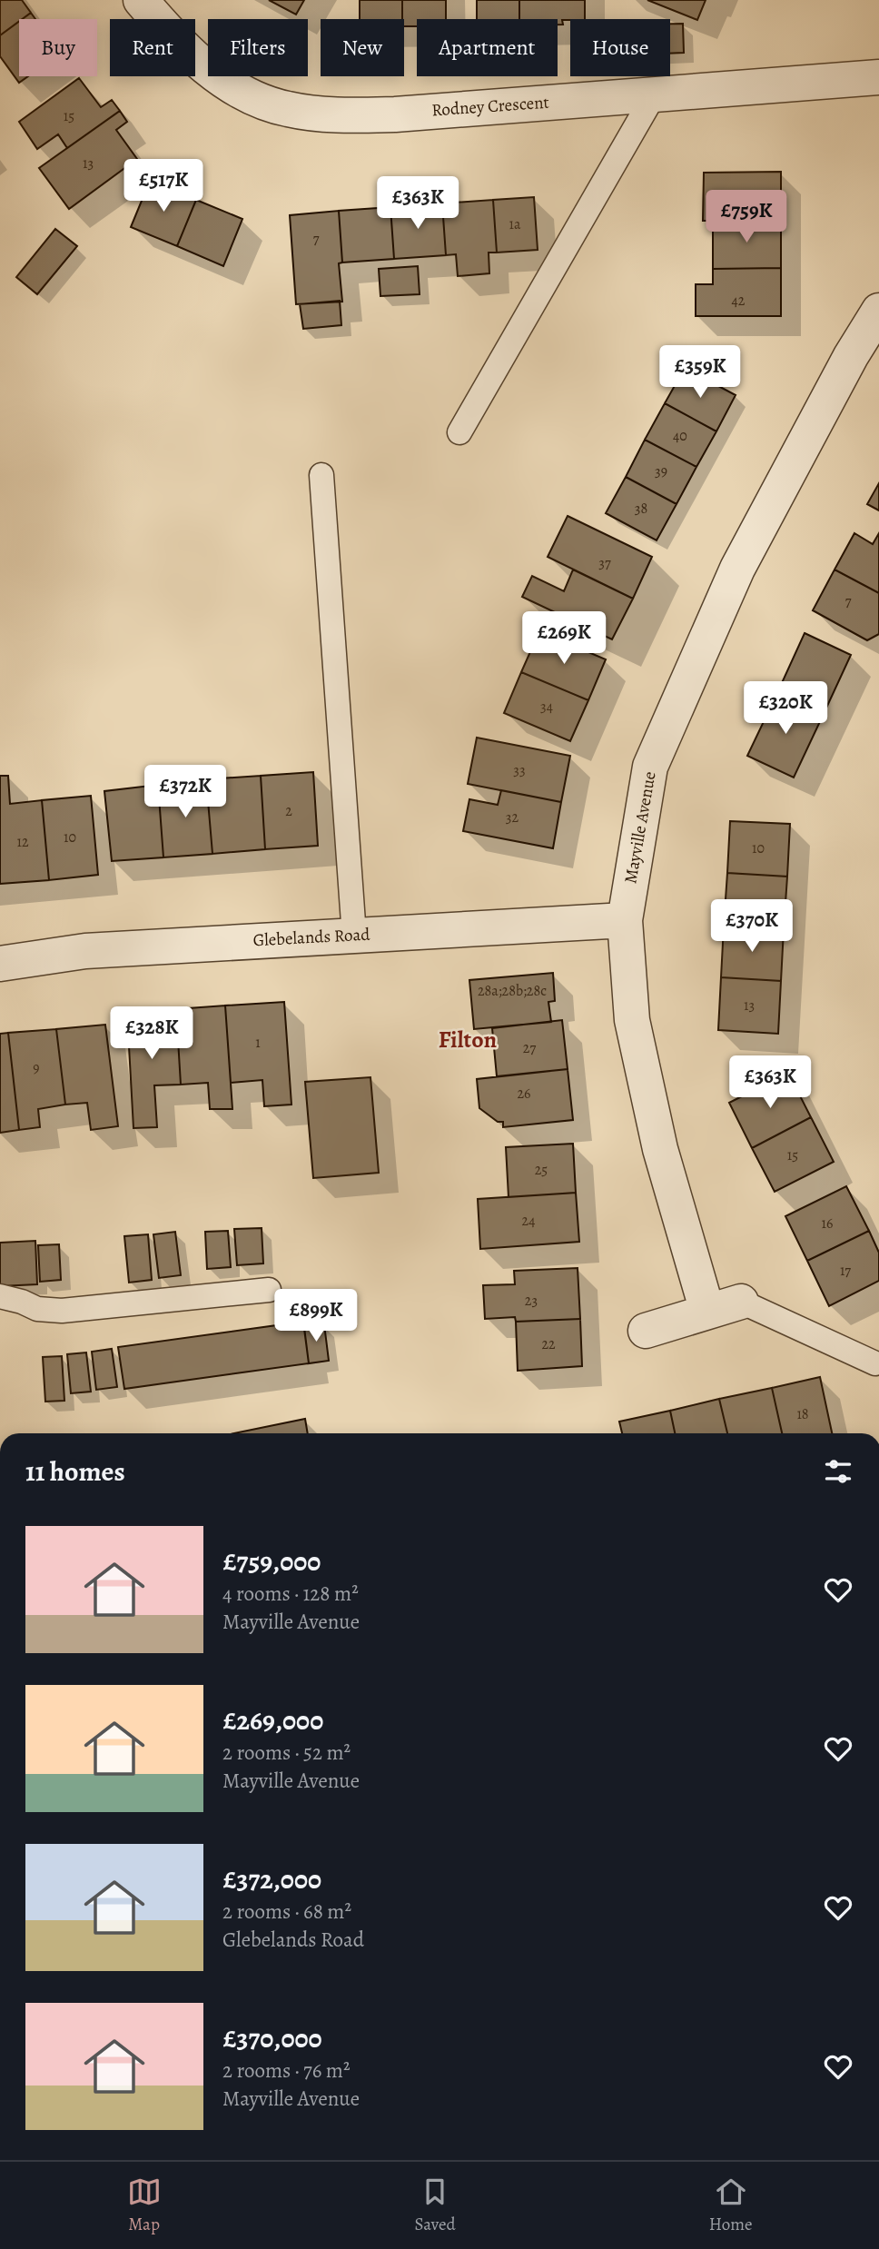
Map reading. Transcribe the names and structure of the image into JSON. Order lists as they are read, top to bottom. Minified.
{"streets":{"street":["Rodney Crescent","Mayville Avenue","Glebelands Road"]},"crossings":[["Mayville Avenue","Glebelands Road"]],"districts":["Filton"],"house_numbers":["15","13","1a","7","42","40","39","38","37","7","34","33","2","32","10","12","10","28a;28b;28c","13","1","27","9","26","15","25","24","16","17","23","22","18"],"page":{"chip":["Buy","Rent","Filters","New","Apartment","House"],"price":["£517K","£363K","£759K","£359K","£269K","£320K","£372K","£370K","£328K","£363K","£899K"],"heading":"11 homes","list":[{"name":"£759,000","note":"4 rooms · 128 m² · Mayville Avenue"},{"name":"£269,000","note":"2 rooms · 52 m² · Mayville Avenue"},{"name":"£372,000","note":"2 rooms · 68 m² · Glebelands Road"},{"name":"£370,000","note":"2 rooms · 76 m² · Mayville Avenue"}],"tabs":["Map","Saved","Home"]}}
